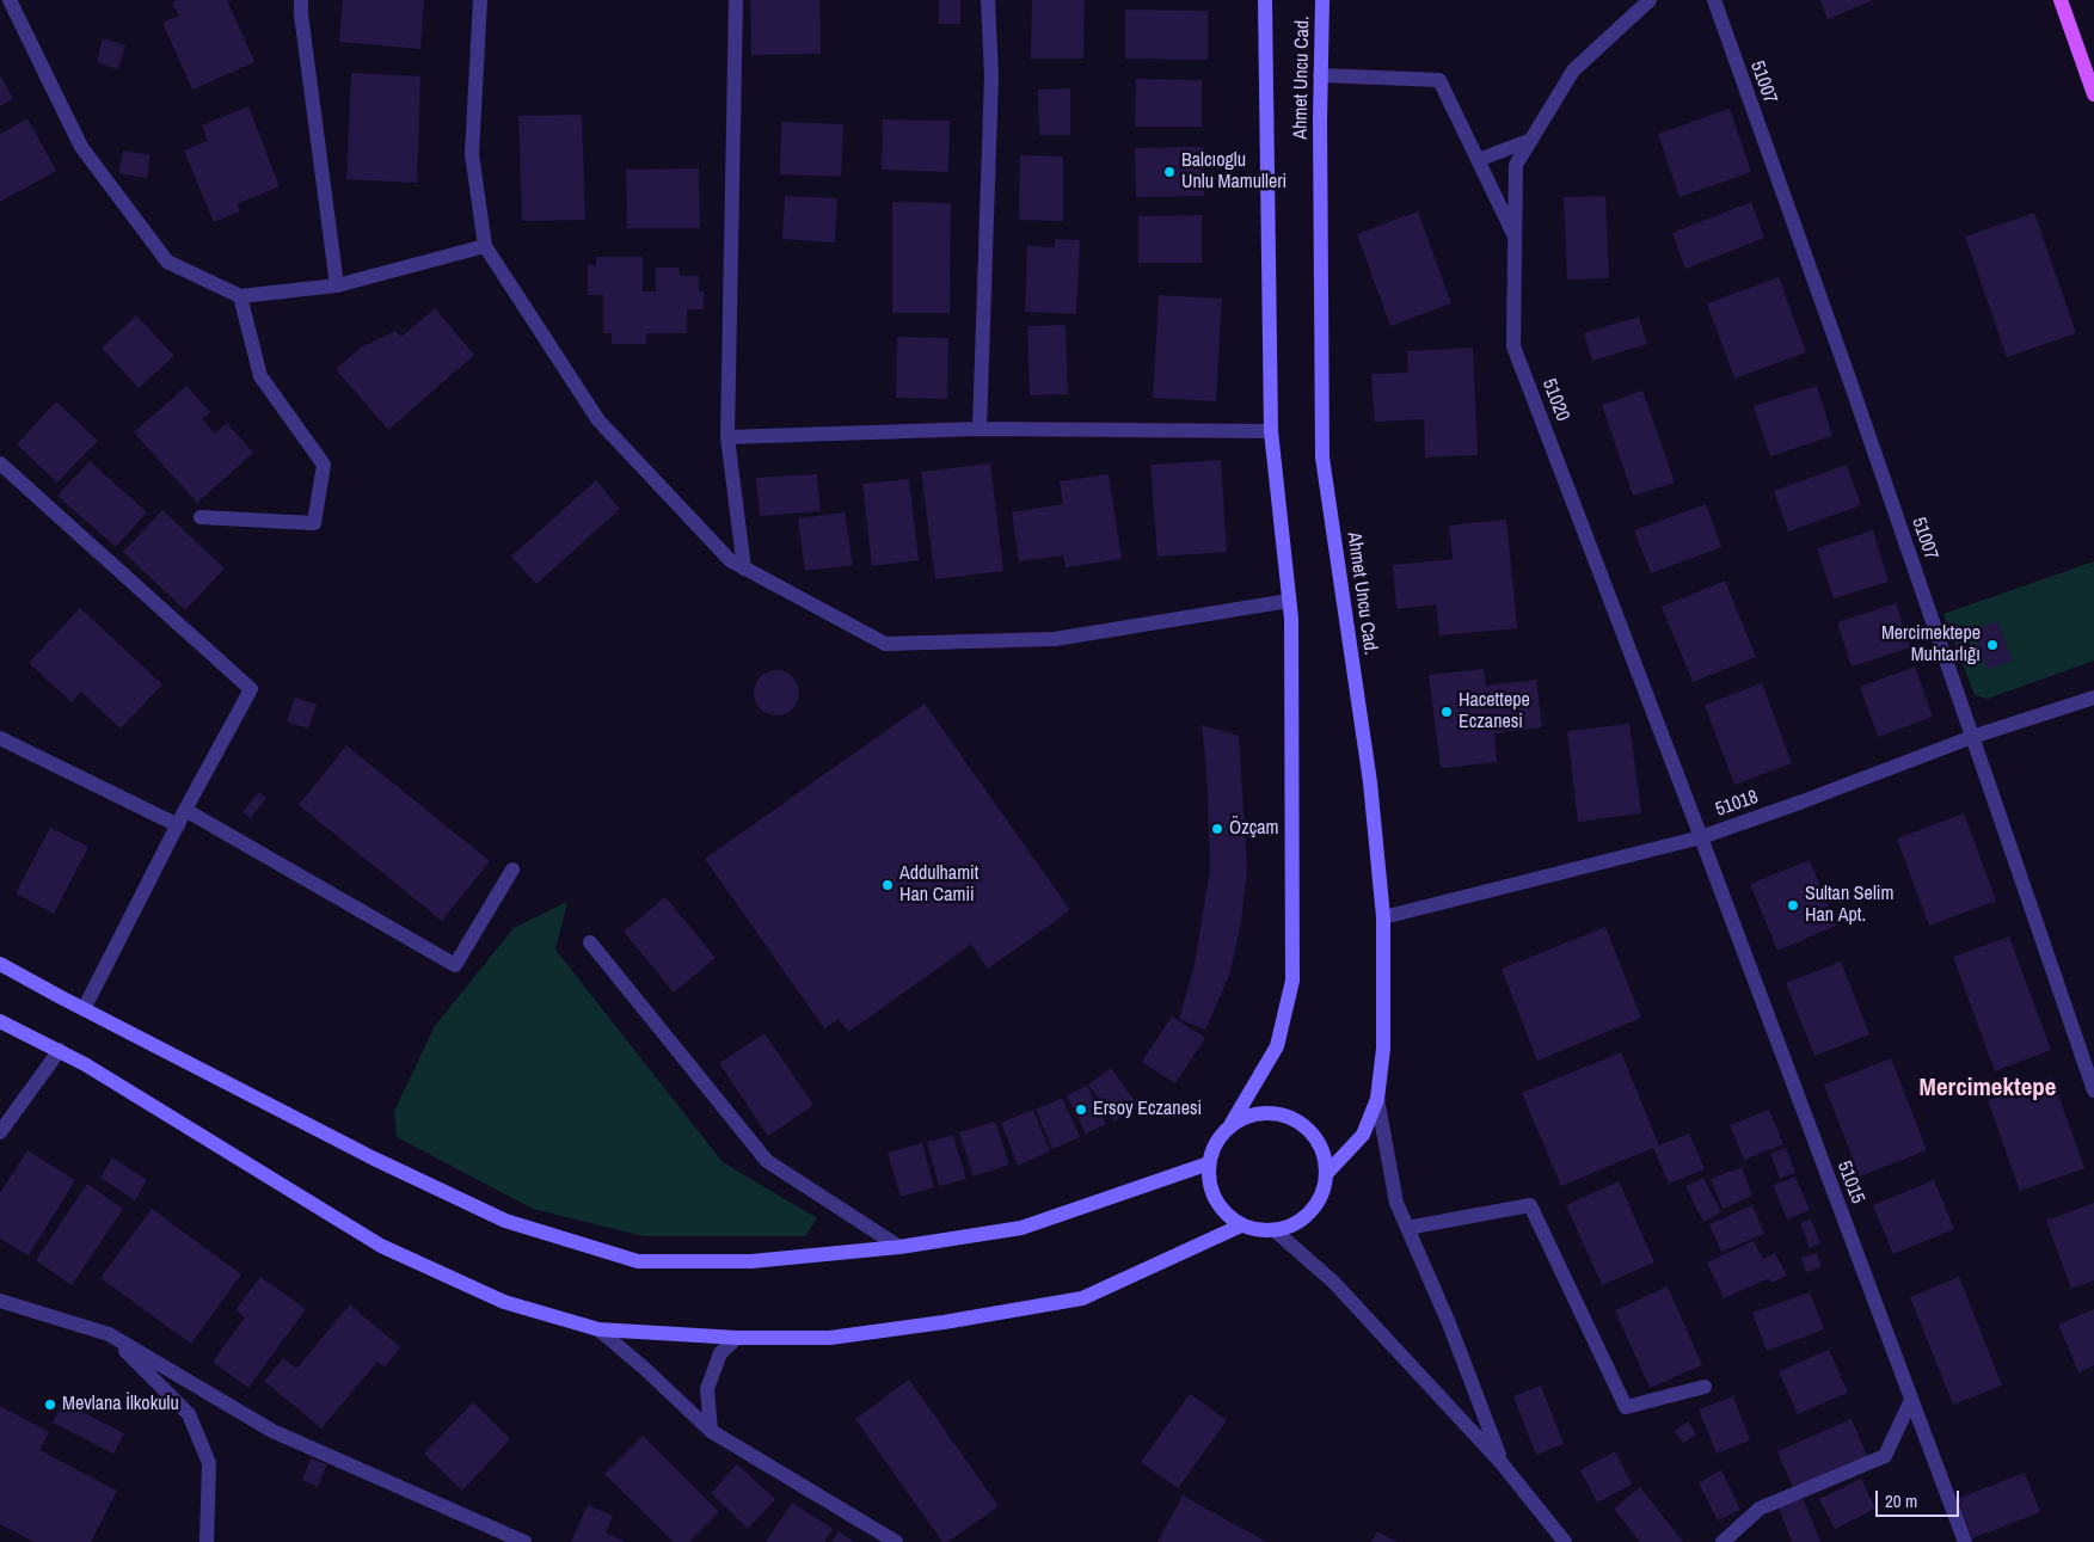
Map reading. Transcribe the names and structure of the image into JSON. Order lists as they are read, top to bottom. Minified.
{"streets":{"main road":["Ahmet Uncu Cad."],"street":["51007","51020","51018","51015"]},"crossings":[["Ahmet Uncu Cad.","51018"],["51007","51018"],["51020","51018"],["51020","51015"],["51018","51015"]],"districts":["Mercimektepe"],"places":["Balcıoglu Unlu Mamulleri","Mercimektepe Muhtarlığı","Hacettepe Eczanesi","Özçam","Addulhamit Han Camii","Sultan Selim Han Apt.","Ersoy Eczanesi","Mevlana İlkokulu"],"scale_bar":"20 m"}
